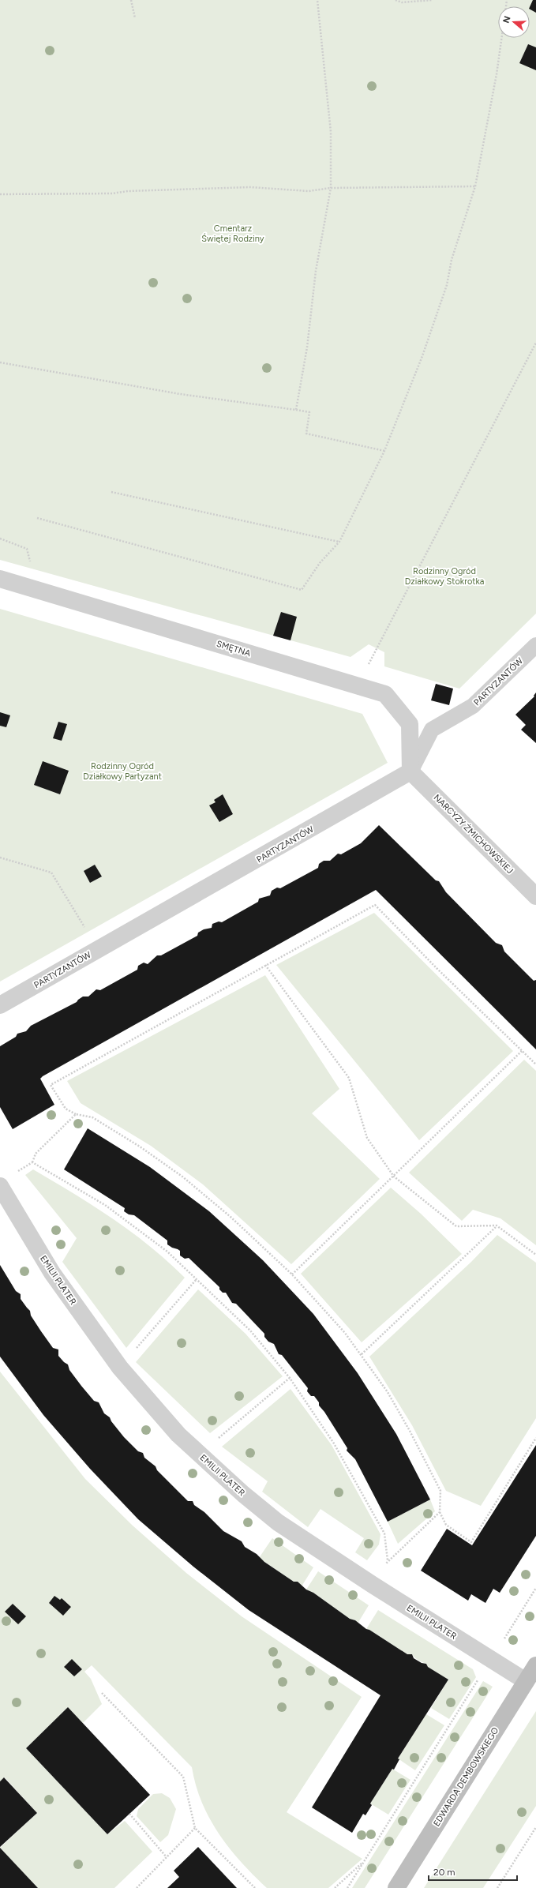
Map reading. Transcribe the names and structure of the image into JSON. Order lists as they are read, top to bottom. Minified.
{"streets":{"street":["SMĘTNA","PARTYZANTÓW","NARCYZY ŻMICHOWSKIEJ","EMILII PLATER","EDWARDA DEMBOWSKIEGO"]},"crossings":[["SMĘTNA","PARTYZANTÓW"],["SMĘTNA","NARCYZY ŻMICHOWSKIEJ"],["PARTYZANTÓW","NARCYZY ŻMICHOWSKIEJ"],["EMILII PLATER","EDWARDA DEMBOWSKIEGO"]],"parks":["Cmentarz Świętej Rodziny","Rodzinny Ogród Działkowy Stokrotka","Rodzinny Ogród Działkowy Partyzant"],"scale_bar":"20 m","north":"left"}
